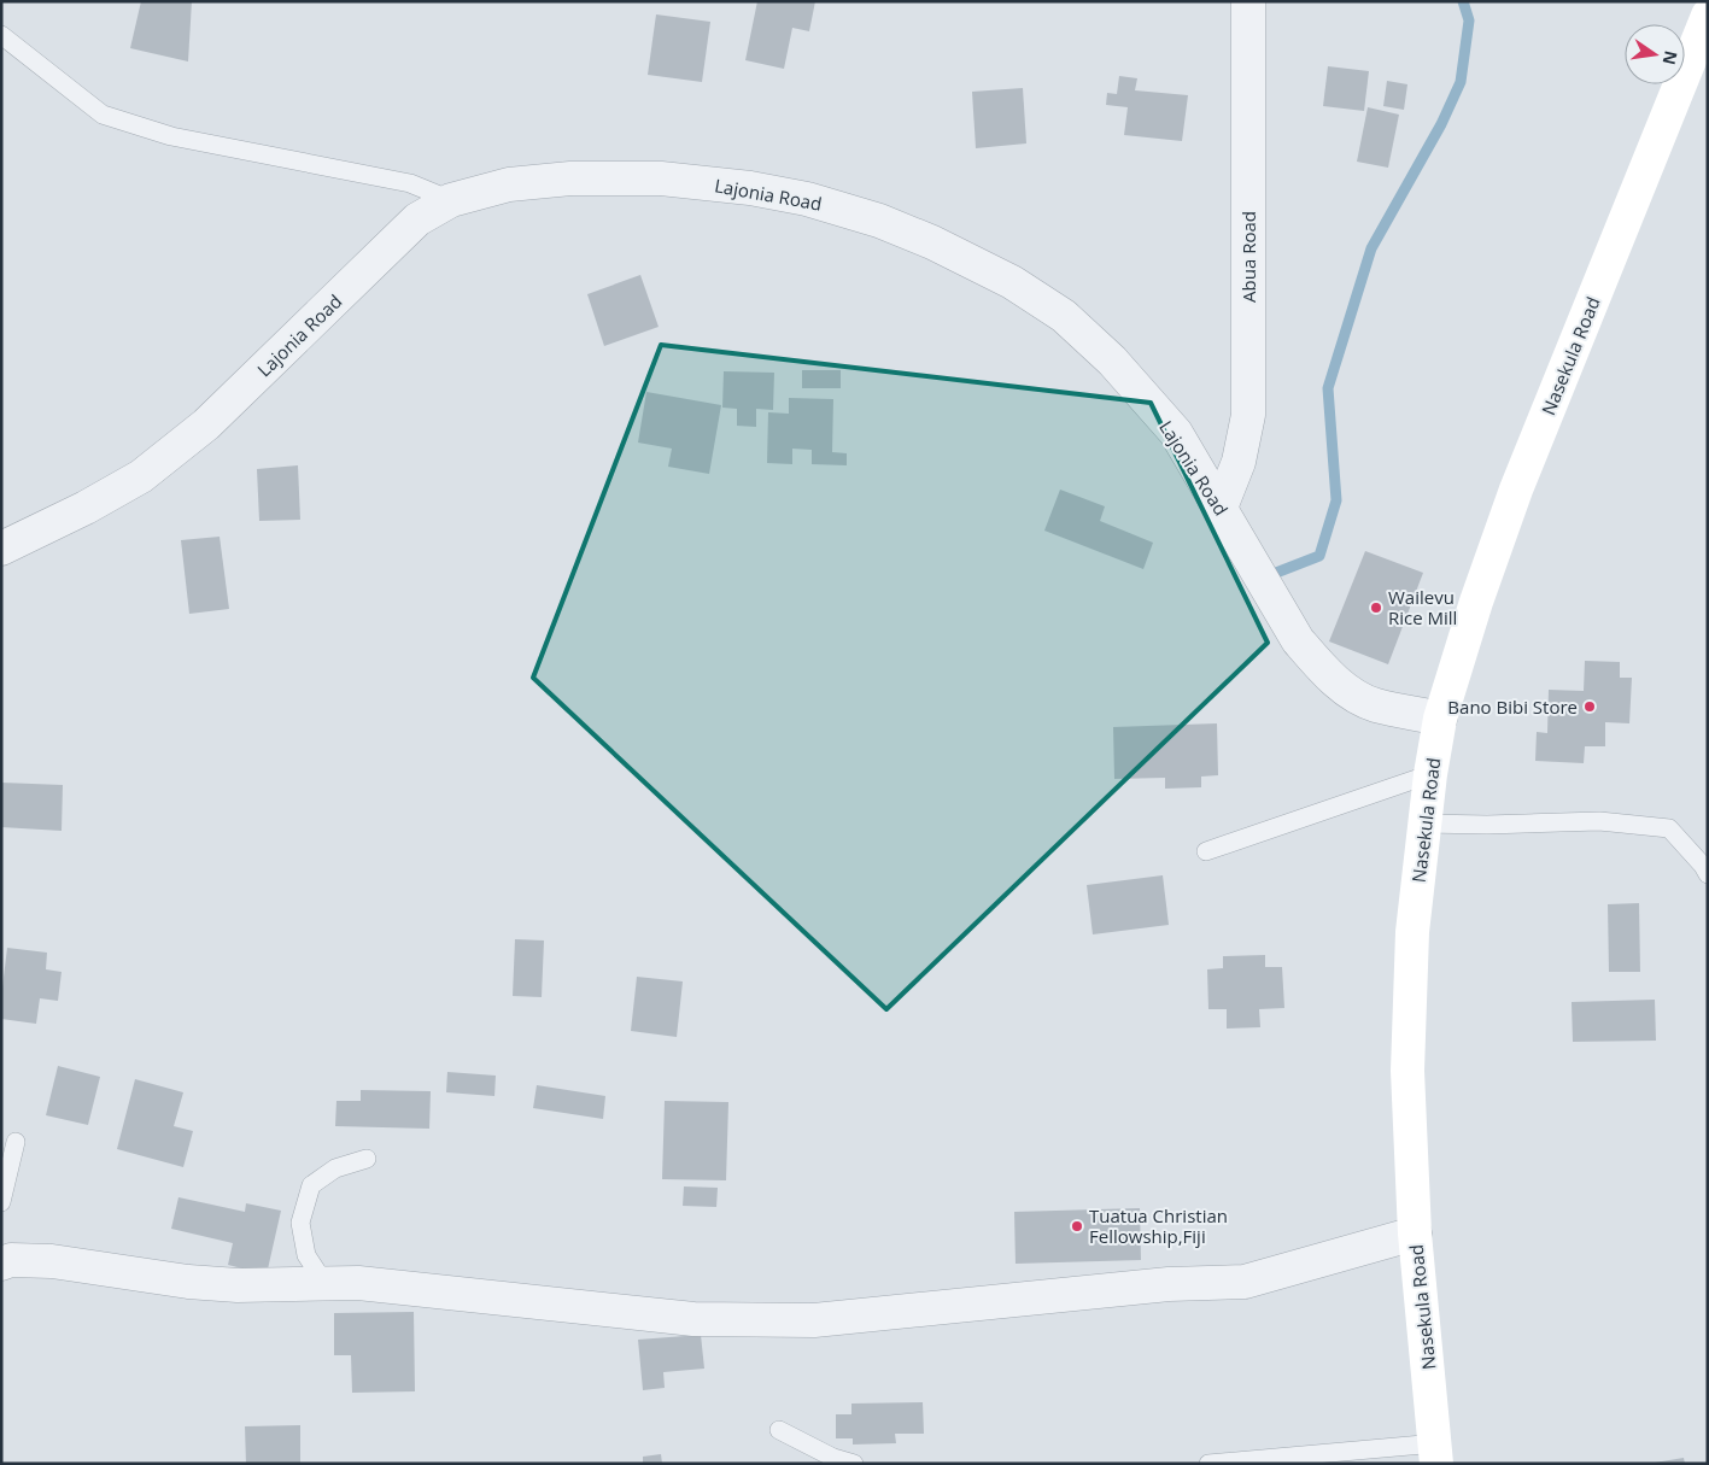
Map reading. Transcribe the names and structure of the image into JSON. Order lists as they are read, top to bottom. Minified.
{"streets":{"main road":["Nasekula Road"],"street":["Lajonia Road","Abua Road"]},"crossings":[["Lajonia Road","Abua Road"],["Lajonia Road","Nasekula Road"]],"places":["Wailevu Rice Mill","Bano Bibi Store","Tuatua Christian Fellowship,Fiji"],"north":"right"}
